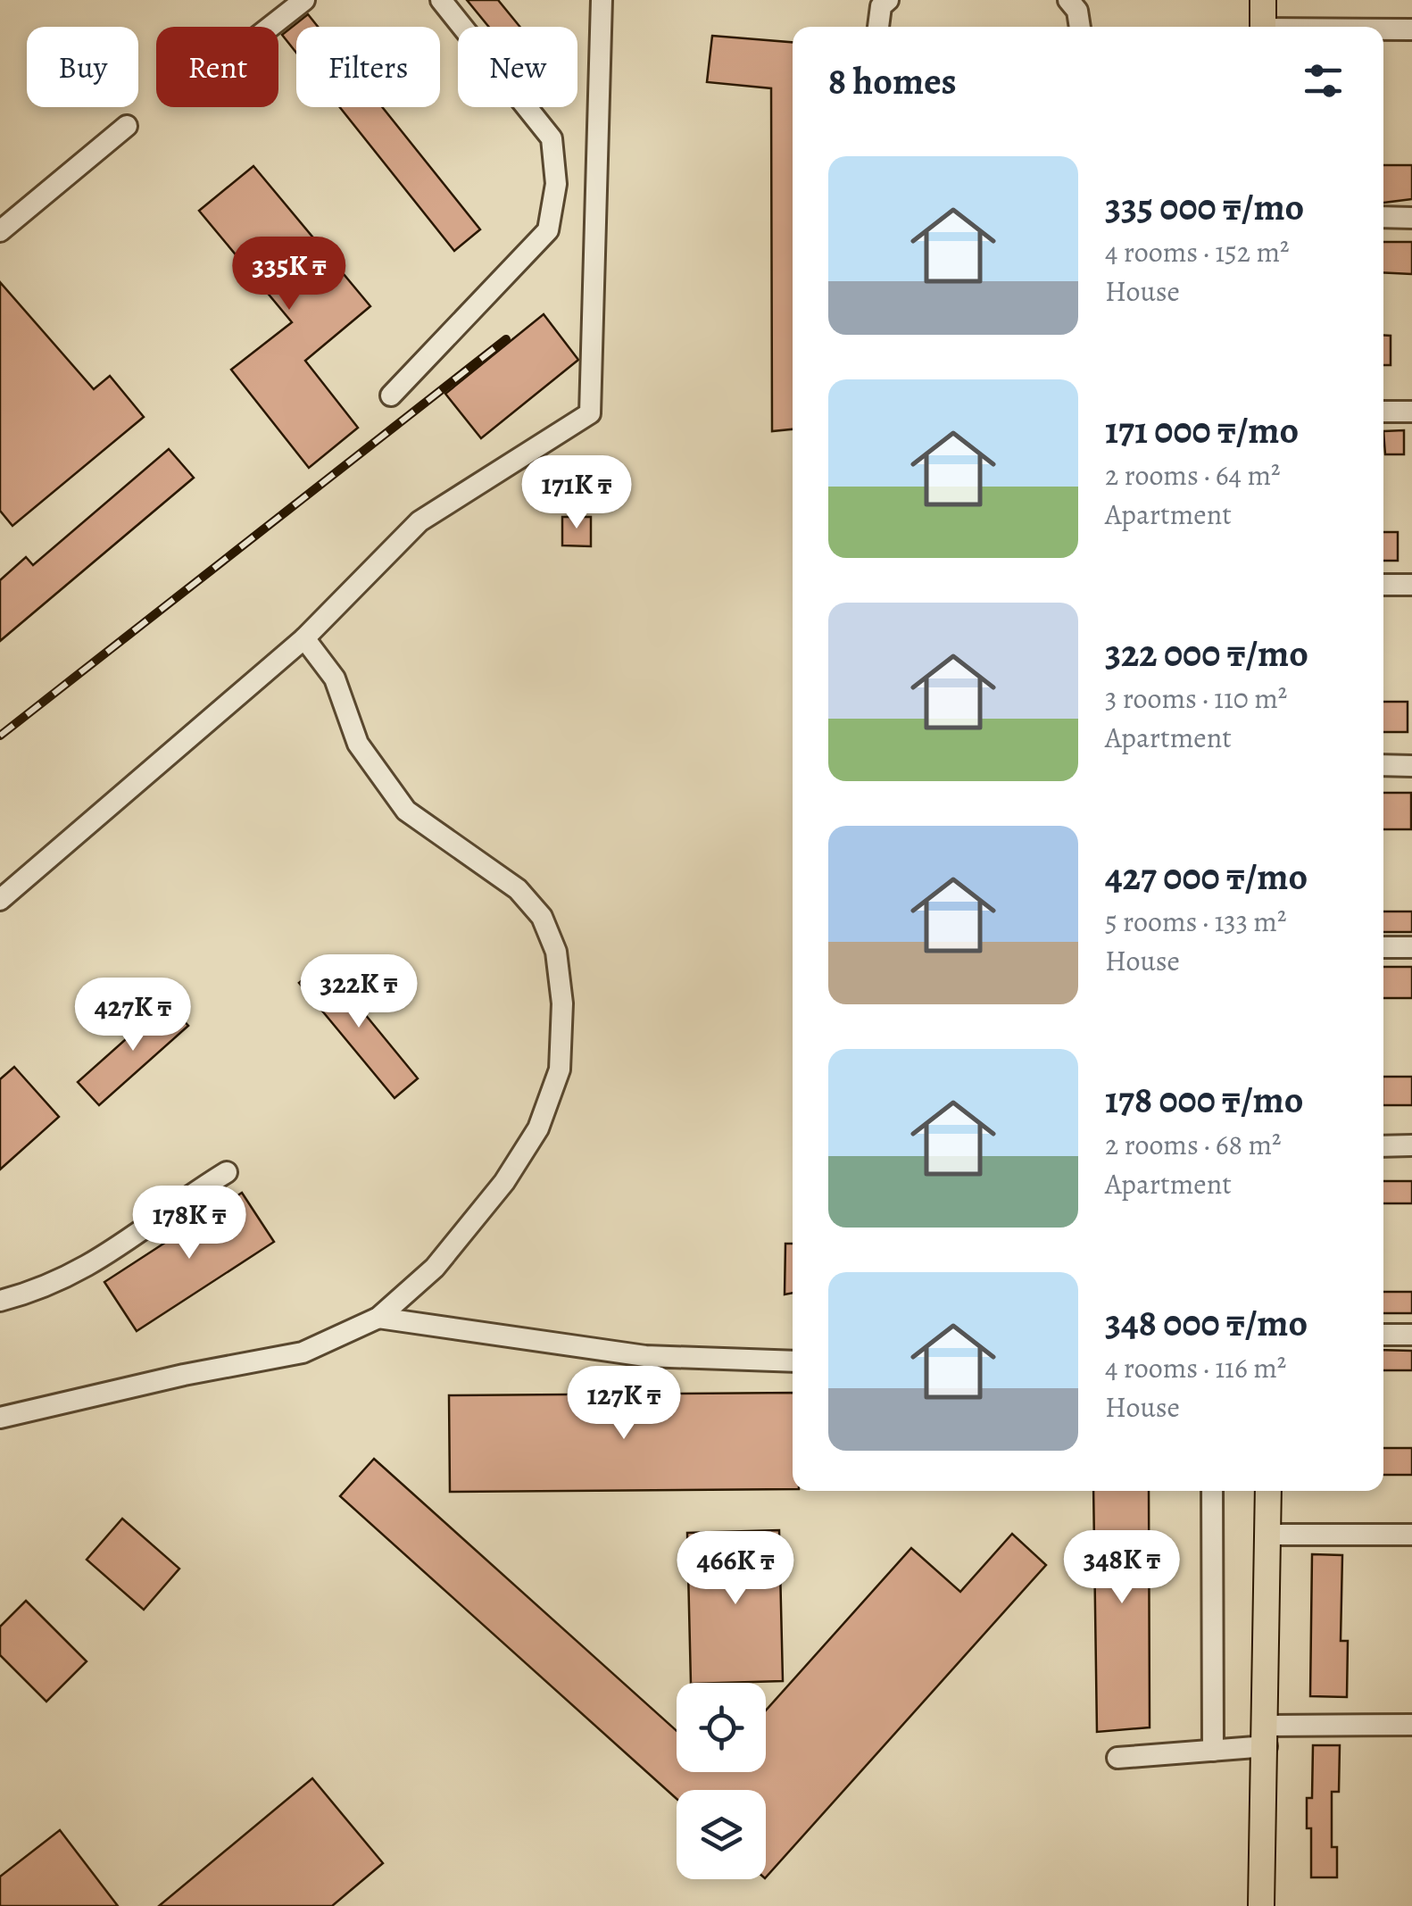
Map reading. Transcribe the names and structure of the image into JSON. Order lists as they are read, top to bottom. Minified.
{"page":{"chip":["Buy","Rent","Filters","New"],"heading":"8 homes","list":[{"name":"335 000 ₸/mo","note":"4 rooms · 152 m² · House"},{"name":"171 000 ₸/mo","note":"2 rooms · 64 m² · Apartment"},{"name":"322 000 ₸/mo","note":"3 rooms · 110 m² · Apartment"},{"name":"427 000 ₸/mo","note":"5 rooms · 133 m² · House"},{"name":"178 000 ₸/mo","note":"2 rooms · 68 m² · Apartment"},{"name":"348 000 ₸/mo","note":"4 rooms · 116 m² · House"}],"price":["335K ₸","171K ₸","322K ₸","427K ₸","178K ₸","127K ₸","348K ₸","466K ₸"]}}
